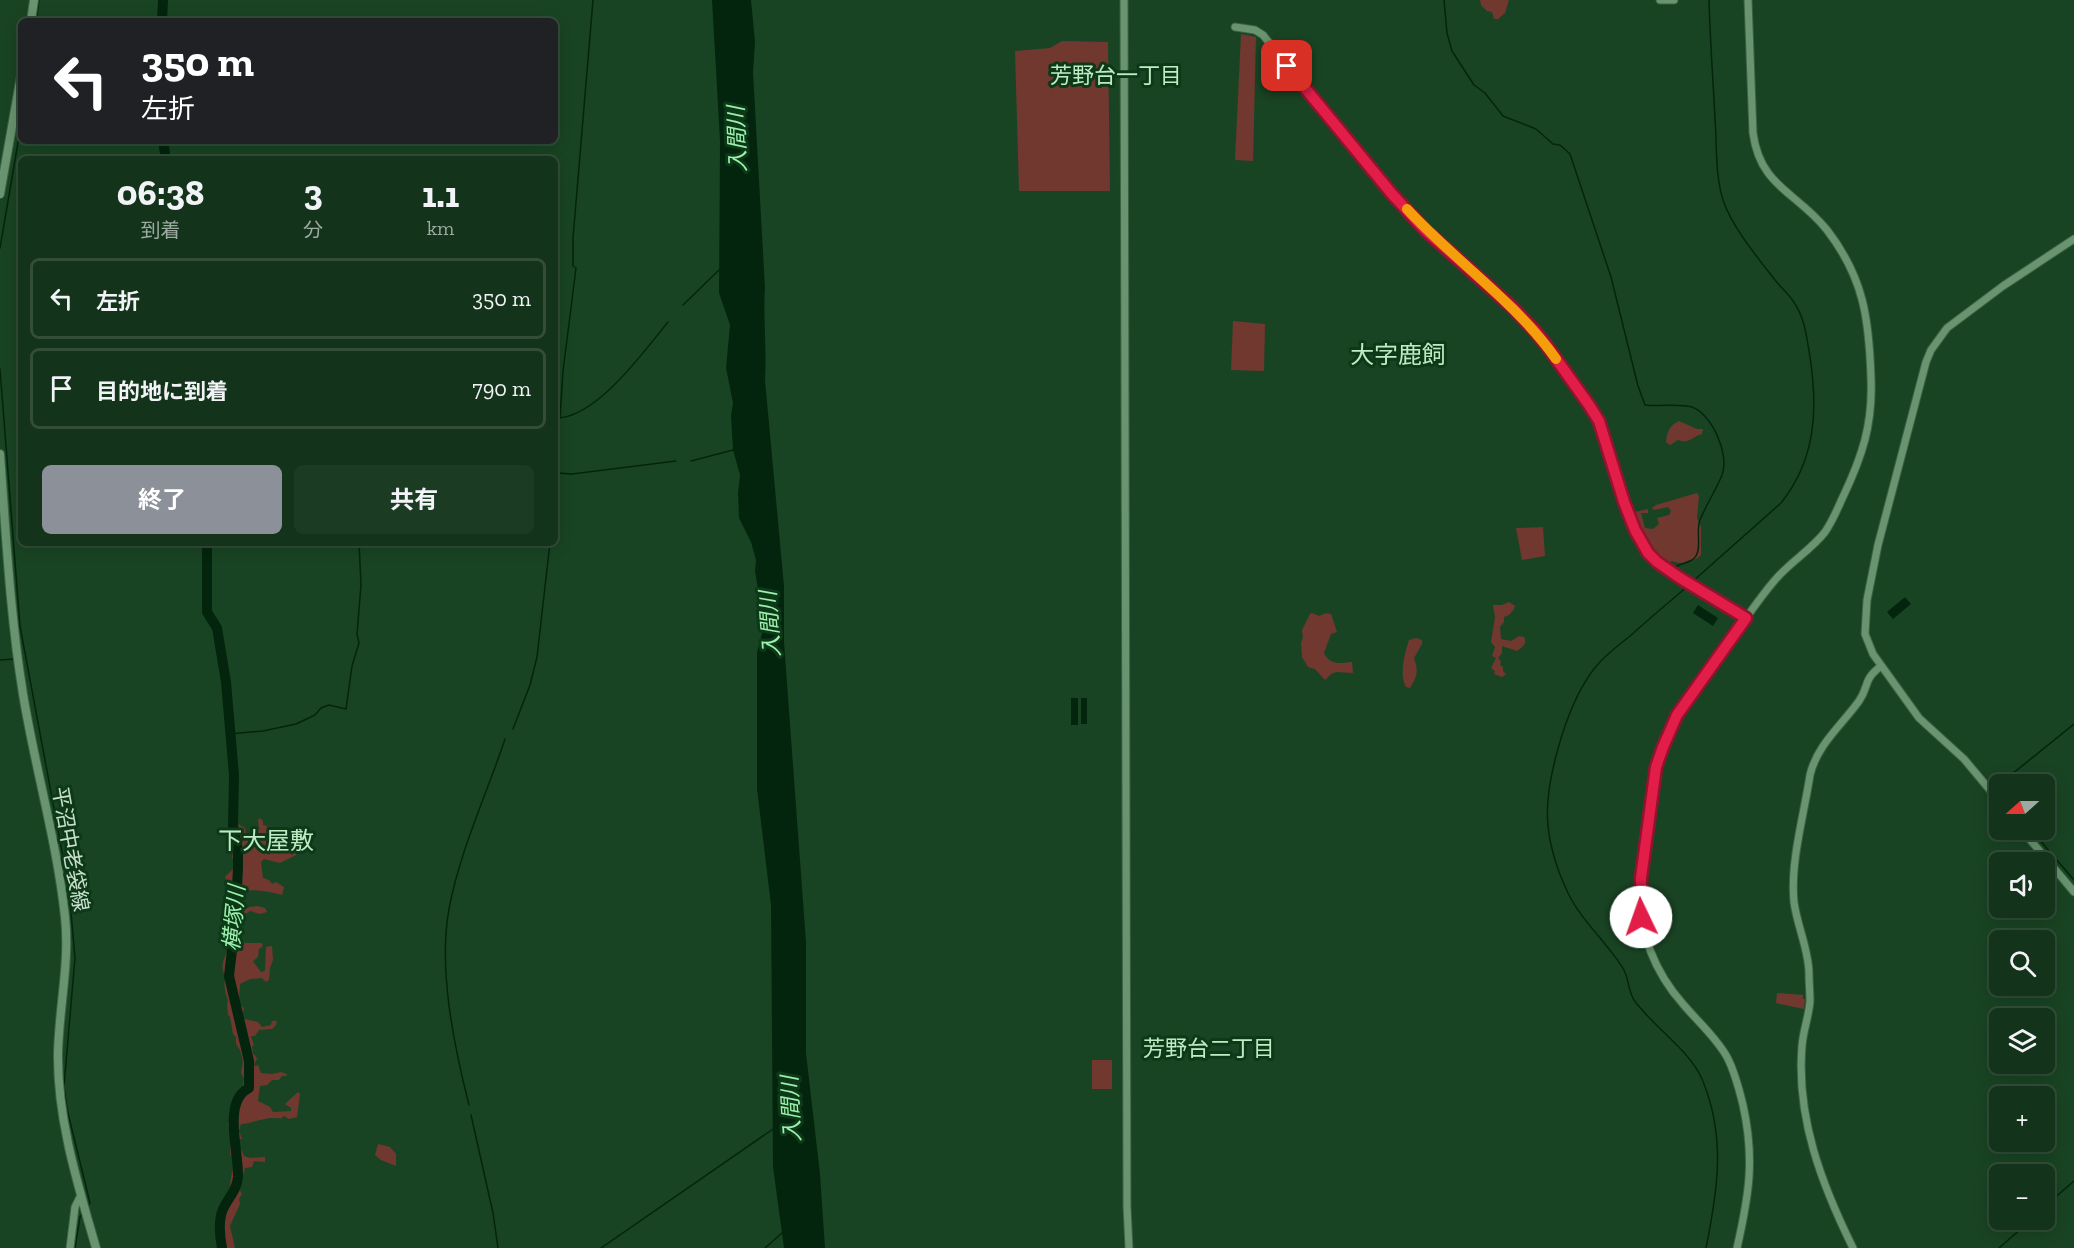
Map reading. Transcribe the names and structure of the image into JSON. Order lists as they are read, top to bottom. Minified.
{"streets":{"main road":["平沼中老袋線"]},"districts":["芳野台一丁目","大字鹿飼","下大屋敷","芳野台二丁目"],"water":["入間川","横塚川"],"north":"left","page":{"turn":["350 m","左折"],"eta":["06:38","到着","3","分","1.1","km"],"list":[{"name":"左折","value":"350 m"},{"name":"目的地に到着","value":"790 m"}],"buttons":["終了","共有"],"map_buttons":["+","−"]}}
